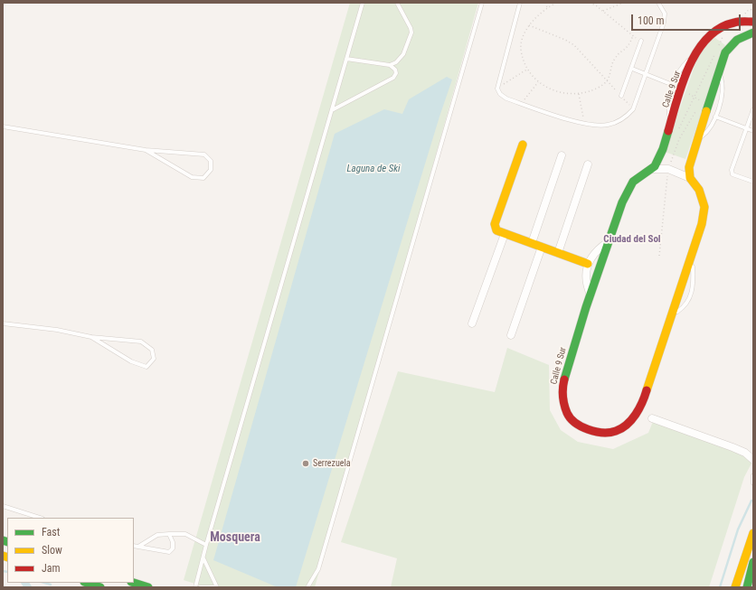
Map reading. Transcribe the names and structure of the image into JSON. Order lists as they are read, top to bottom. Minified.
{"streets":{"street":["Calle 9 Sur"]},"districts":["Ciudad del Sol","Mosquera"],"water":["Laguna de Ski"],"places":["Serrezuela"],"legend":["Fast","Slow","Jam"],"scale_bar":"100 m"}
